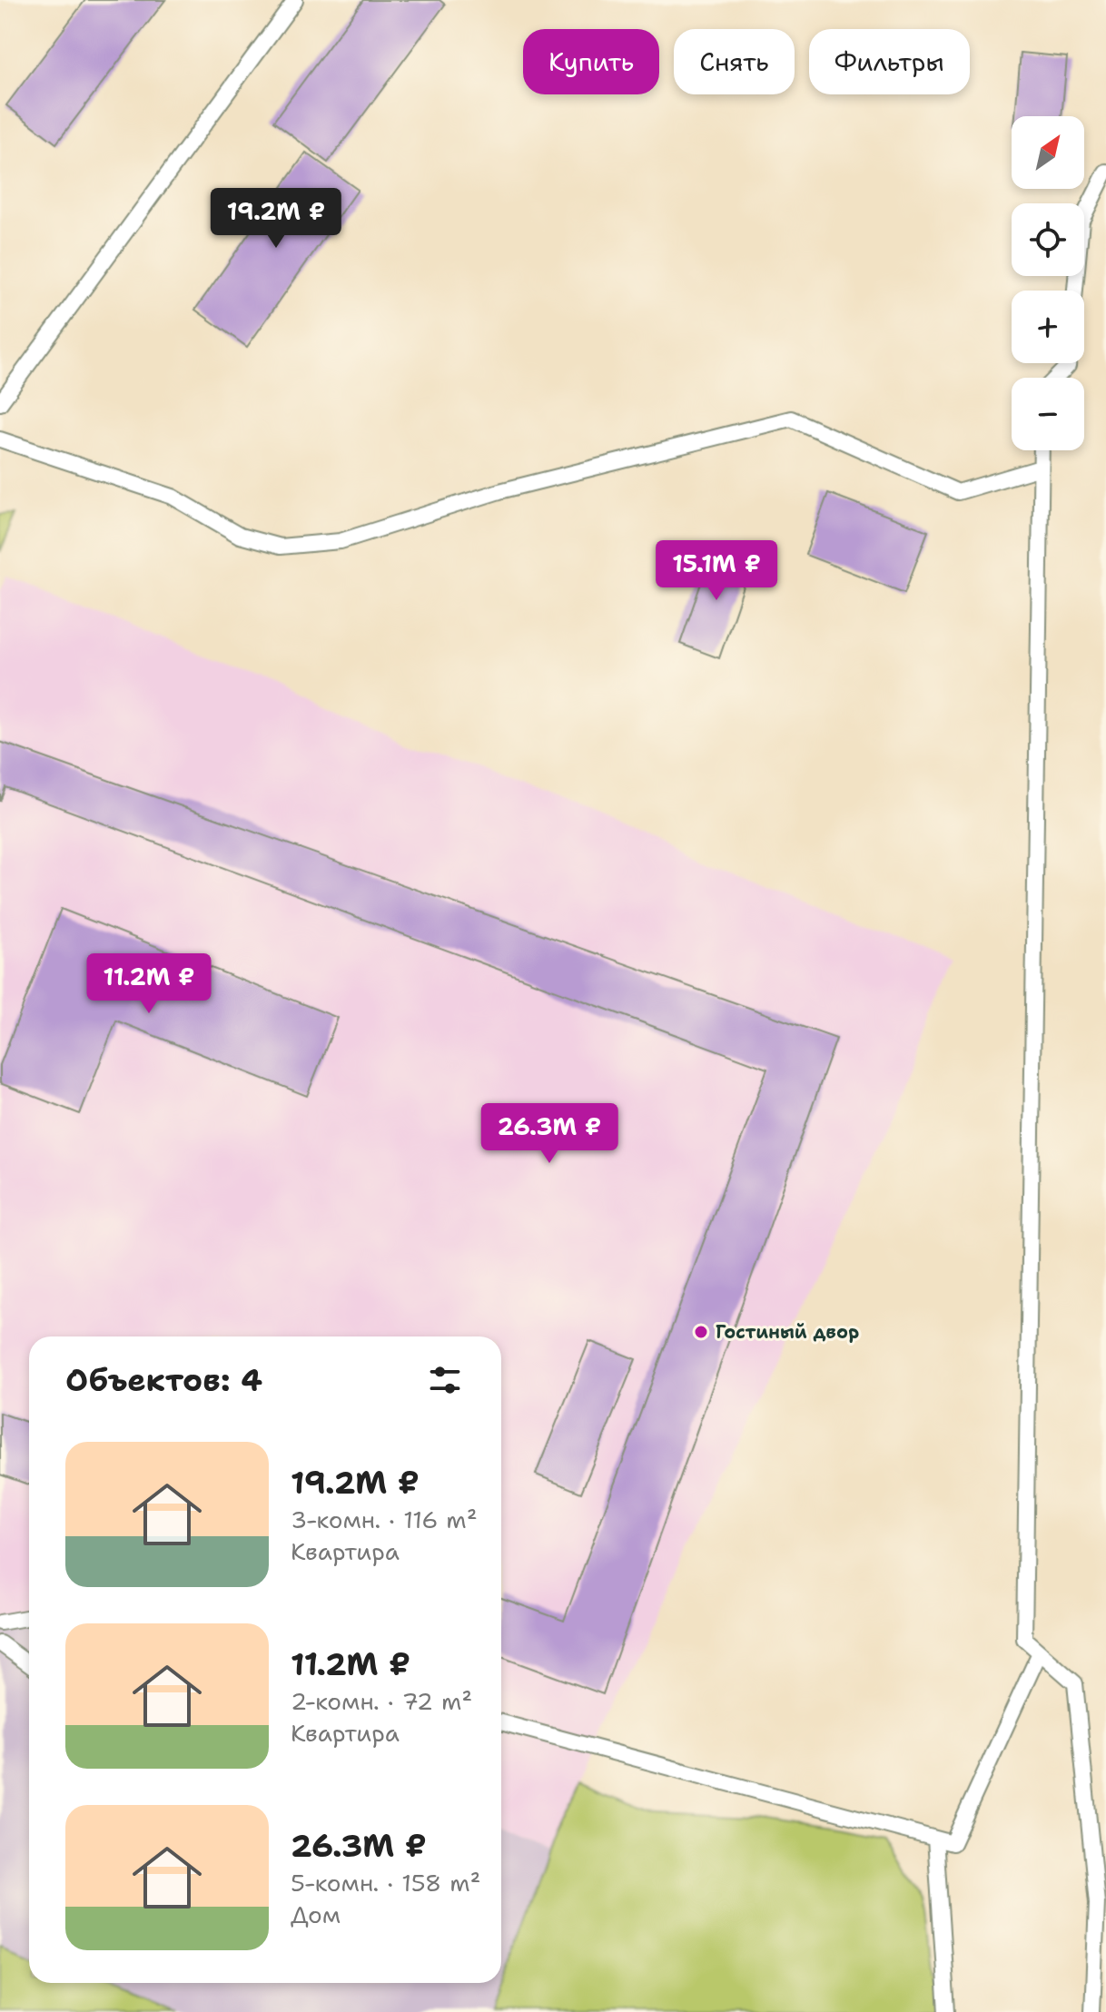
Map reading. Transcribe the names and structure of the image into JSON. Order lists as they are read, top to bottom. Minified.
{"places":["Гостиный двор"],"north":"top right","page":{"chip":["Купить","Снять","Фильтры"],"map_buttons":["+","−"],"price":["19.2M ₽","15.1M ₽","11.2M ₽","26.3M ₽"],"heading":"Объектов: 4","list":[{"name":"19.2M ₽","note":"3-комн. · 116 m² · Квартира"},{"name":"11.2M ₽","note":"2-комн. · 72 m² · Квартира"},{"name":"26.3M ₽","note":"5-комн. · 158 m² · Дом"}]}}
